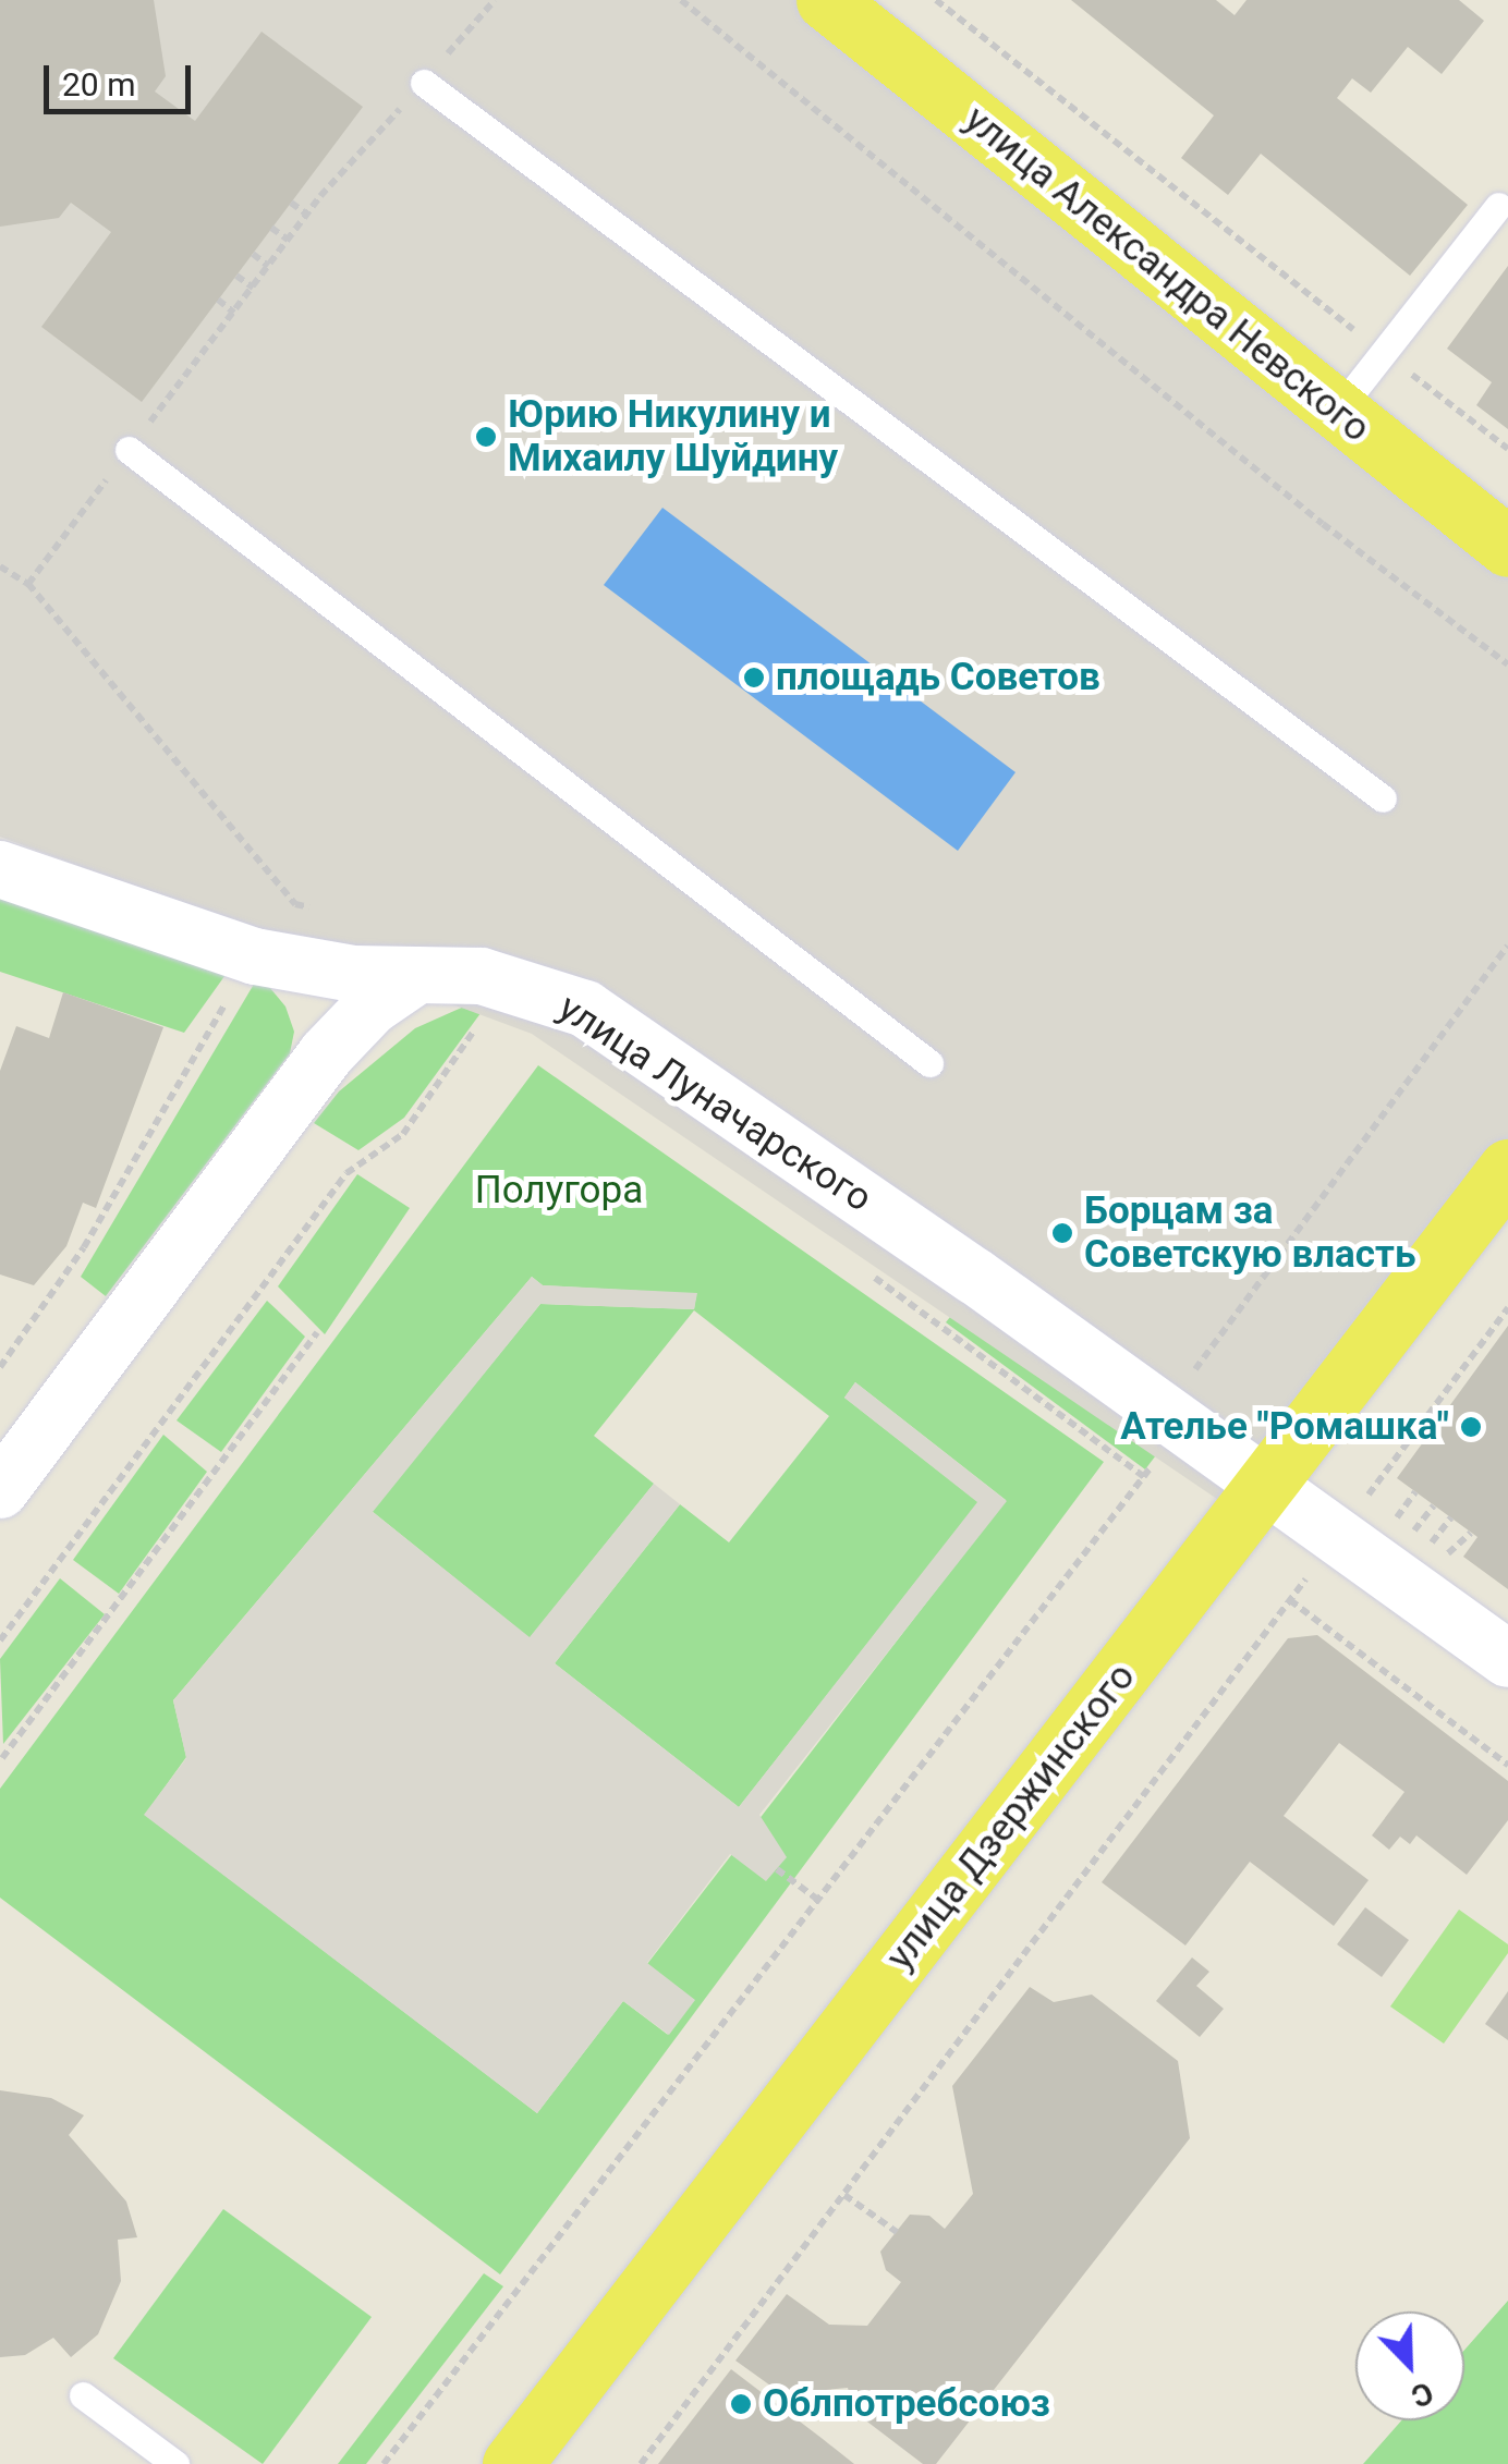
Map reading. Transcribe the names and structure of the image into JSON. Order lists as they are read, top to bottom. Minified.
{"streets":{"main road":["улица Александра Невского","улица Дзержинского"],"street":["улица Луначарского"]},"crossings":[["улица Луначарского","улица Дзержинского"]],"parks":["Полугора"],"places":["Юрию Никулину и Михаилу Шуйдину","площадь Советов","Борцам за Советскую власть","Ателье \"Ромашка\"","Облпотребсоюз"],"scale_bar":"20 m","north":"bottom right"}
